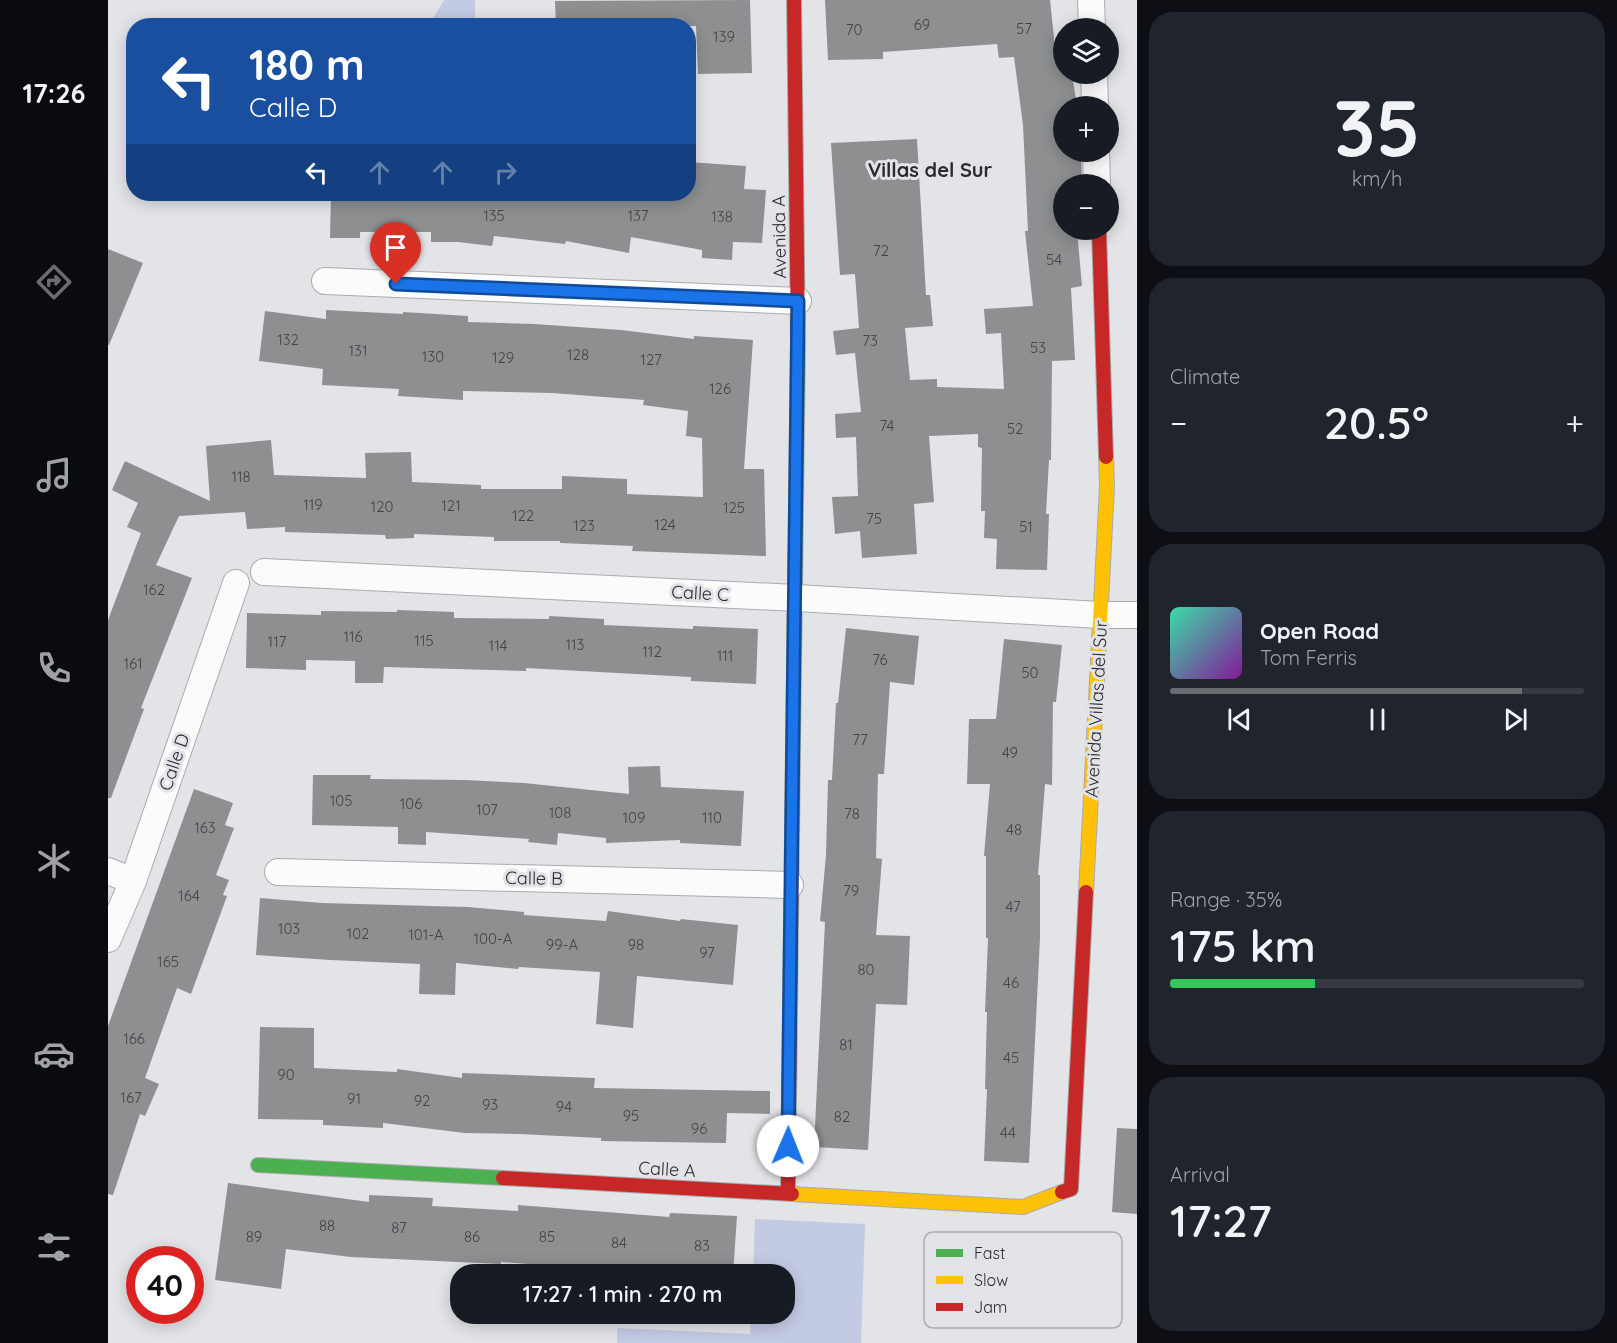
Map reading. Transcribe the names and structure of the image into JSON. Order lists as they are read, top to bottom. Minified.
{"streets":{"street":["Avenida A","Calle C","Avenida Villas del Sur","Calle D","Calle B","Calle A"]},"crossings":[["Avenida A","Calle C"],["Avenida A","Calle B"],["Avenida A","Calle A"],["Calle C","Avenida Villas del Sur"],["Avenida Villas del Sur","Calle A"]],"districts":["Villas del Sur"],"house_numbers":["69","57","70","139","135","137","138","72","54","132","73","53","131","128","130","129","127","126","74","52","118","119","121","120","125","122","75","124","123","51","162","116","115","117","113","114","112","111","76","161","50","77","49","105","106","107","108","78","109","110","163","48","79","164","47","103","102","101-A","100-A","99-A","98","97","165","80","46","166","81","45","90","167","91","92","93","94","95","82","96","44","88","87","89","86","85","84","83"],"legend":["Fast","Slow","Jam"],"page":{"tabs":"17:26","tile":[["35","km/h"],"Climate",["Range · 35%","175 km"],["Arrival","17:27"]],"map_buttons":["+","−"],"turn":["180 m","Calle D"],"heat":["−","20.5°","+"],"song":["Open Road","Tom Ferris"],"limit":"40","trip":"17:27 · 1 min · 270 m"}}
